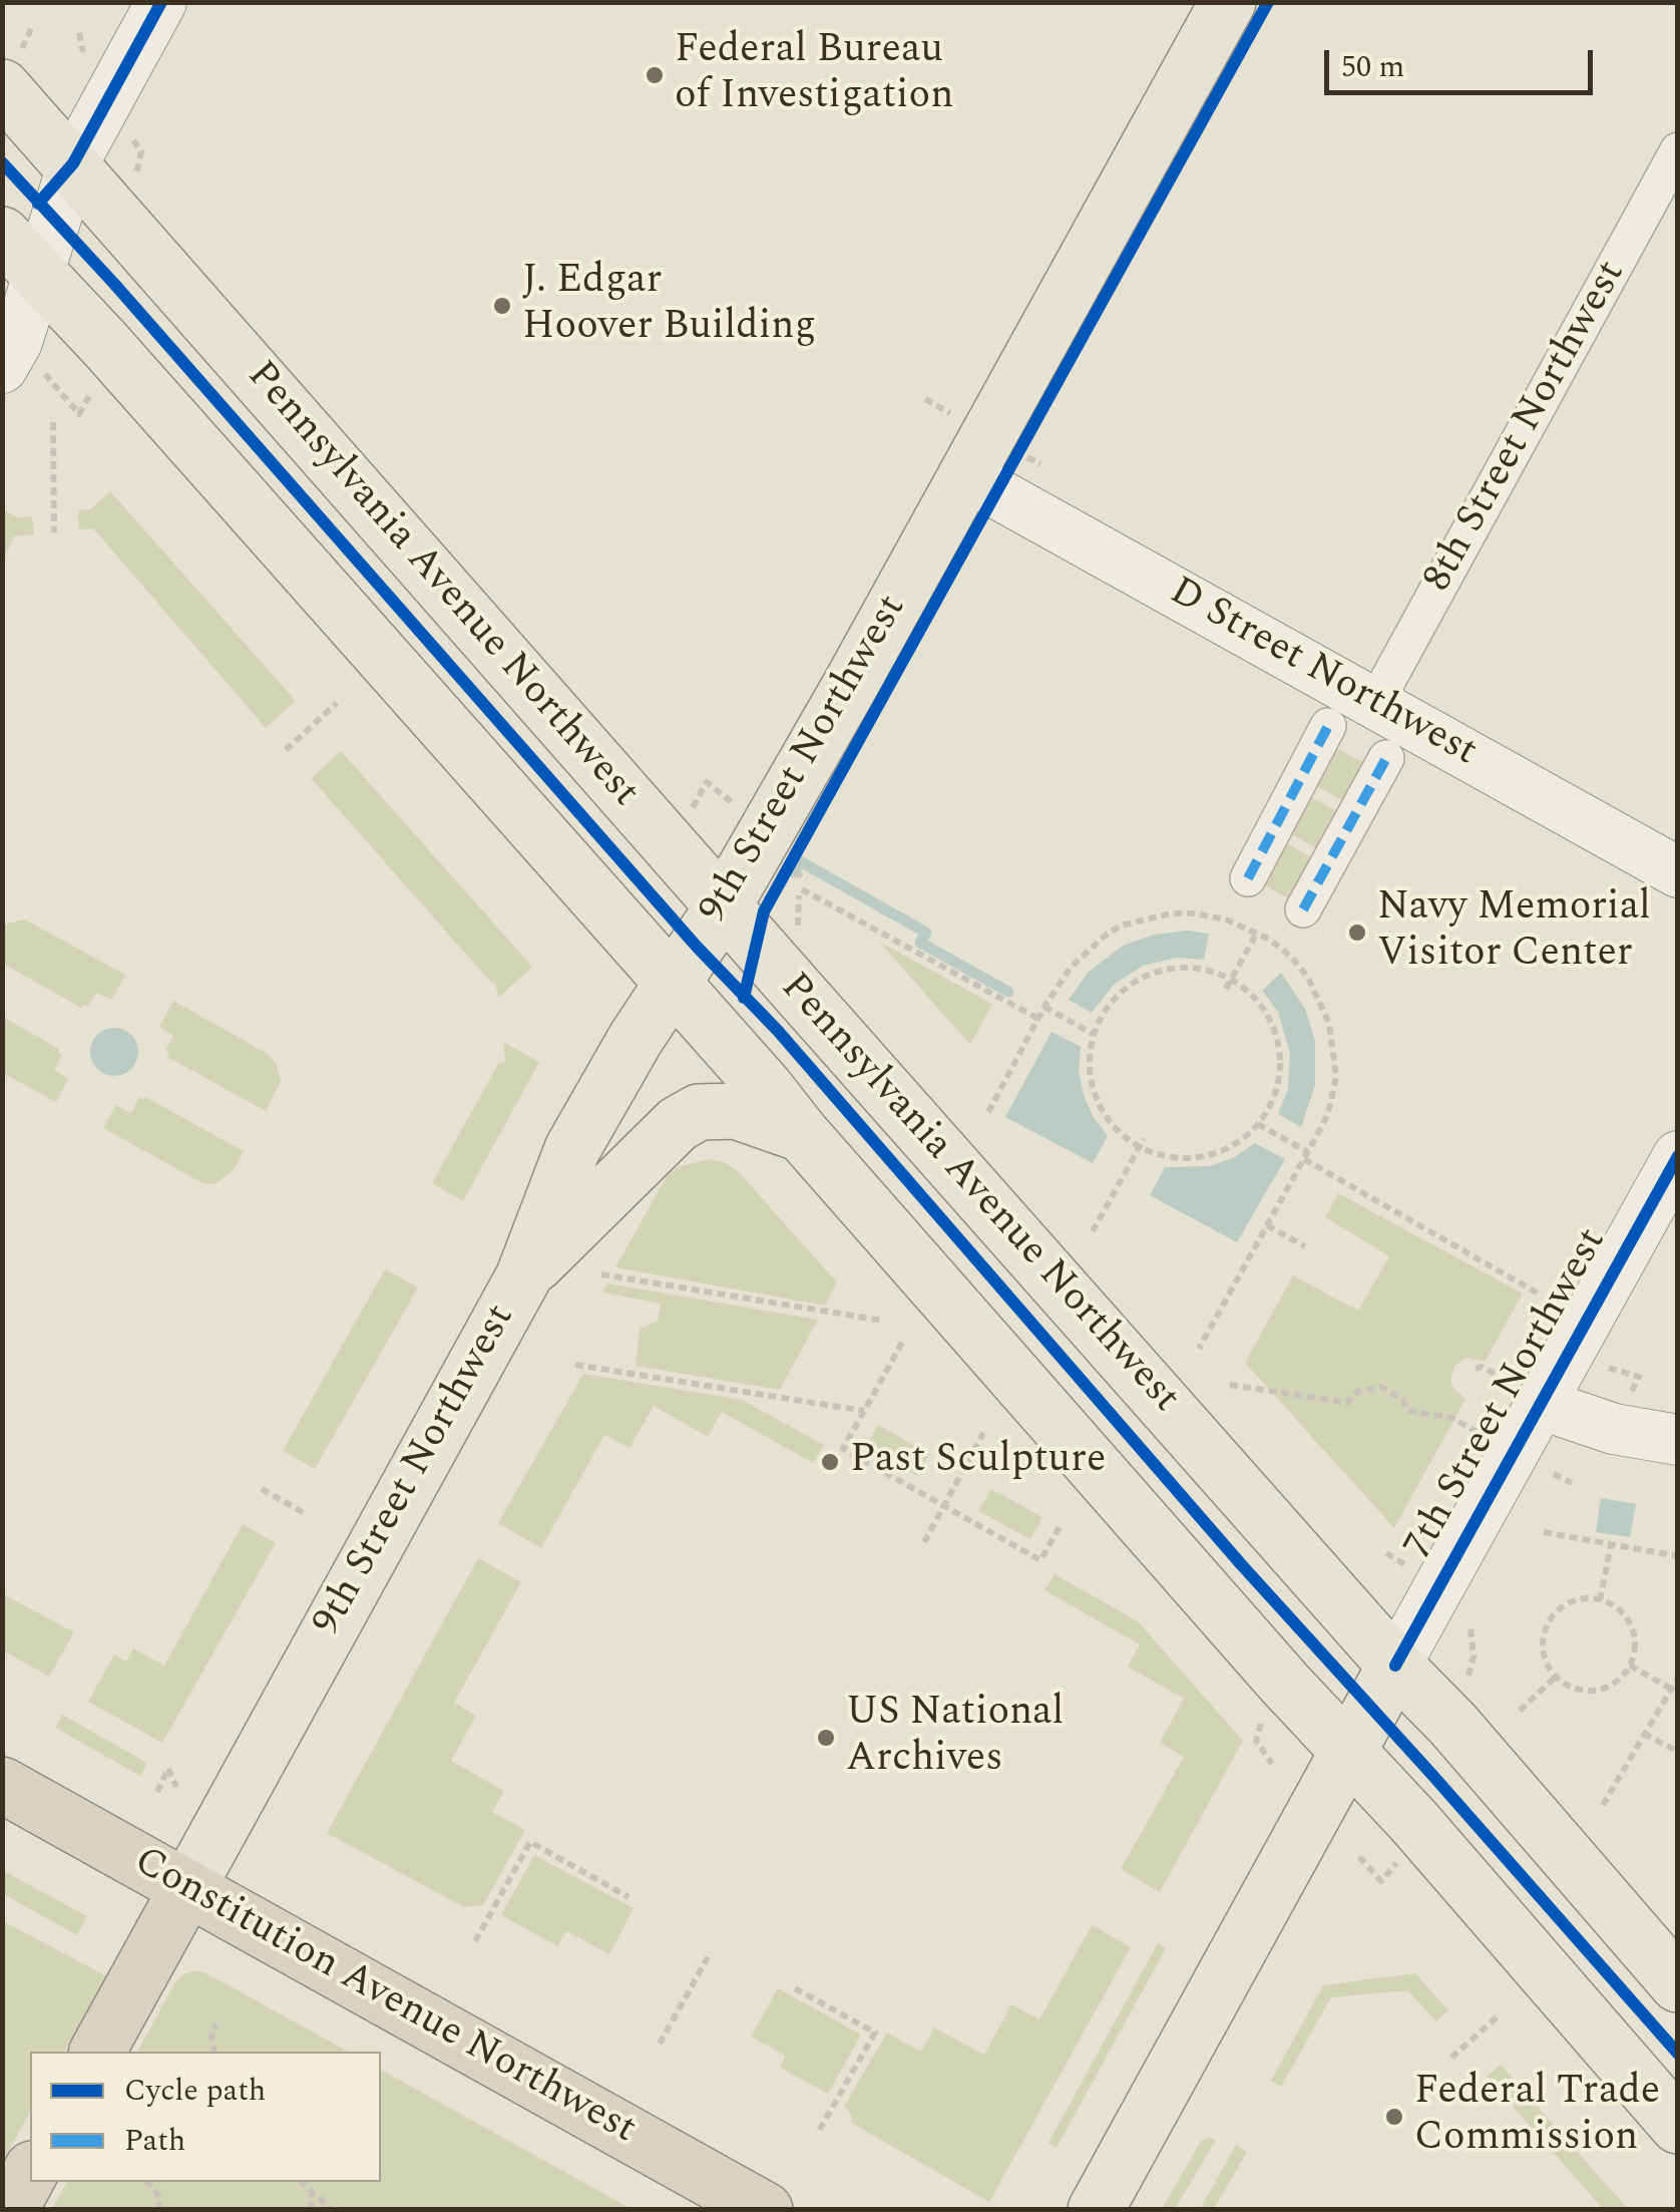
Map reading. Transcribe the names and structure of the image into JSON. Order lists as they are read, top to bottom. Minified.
{"streets":{"highway":["Constitution Avenue Northwest"],"main road":["Pennsylvania Avenue Northwest","9th Street Northwest","7th Street Northwest"],"street":["8th Street Northwest","D Street Northwest"]},"crossings":[["8th Street Northwest","D Street Northwest"],["Pennsylvania Avenue Northwest","9th Street Northwest"],["Pennsylvania Avenue Northwest","7th Street Northwest"],["D Street Northwest","9th Street Northwest"],["9th Street Northwest","Constitution Avenue Northwest"]],"places":["Federal Bureau of Investigation","J. Edgar Hoover Building","Navy Memorial Visitor Center","Past Sculpture","US National Archives","Federal Trade Commission"],"legend":["Cycle path","Path"],"scale_bar":"50 m"}
